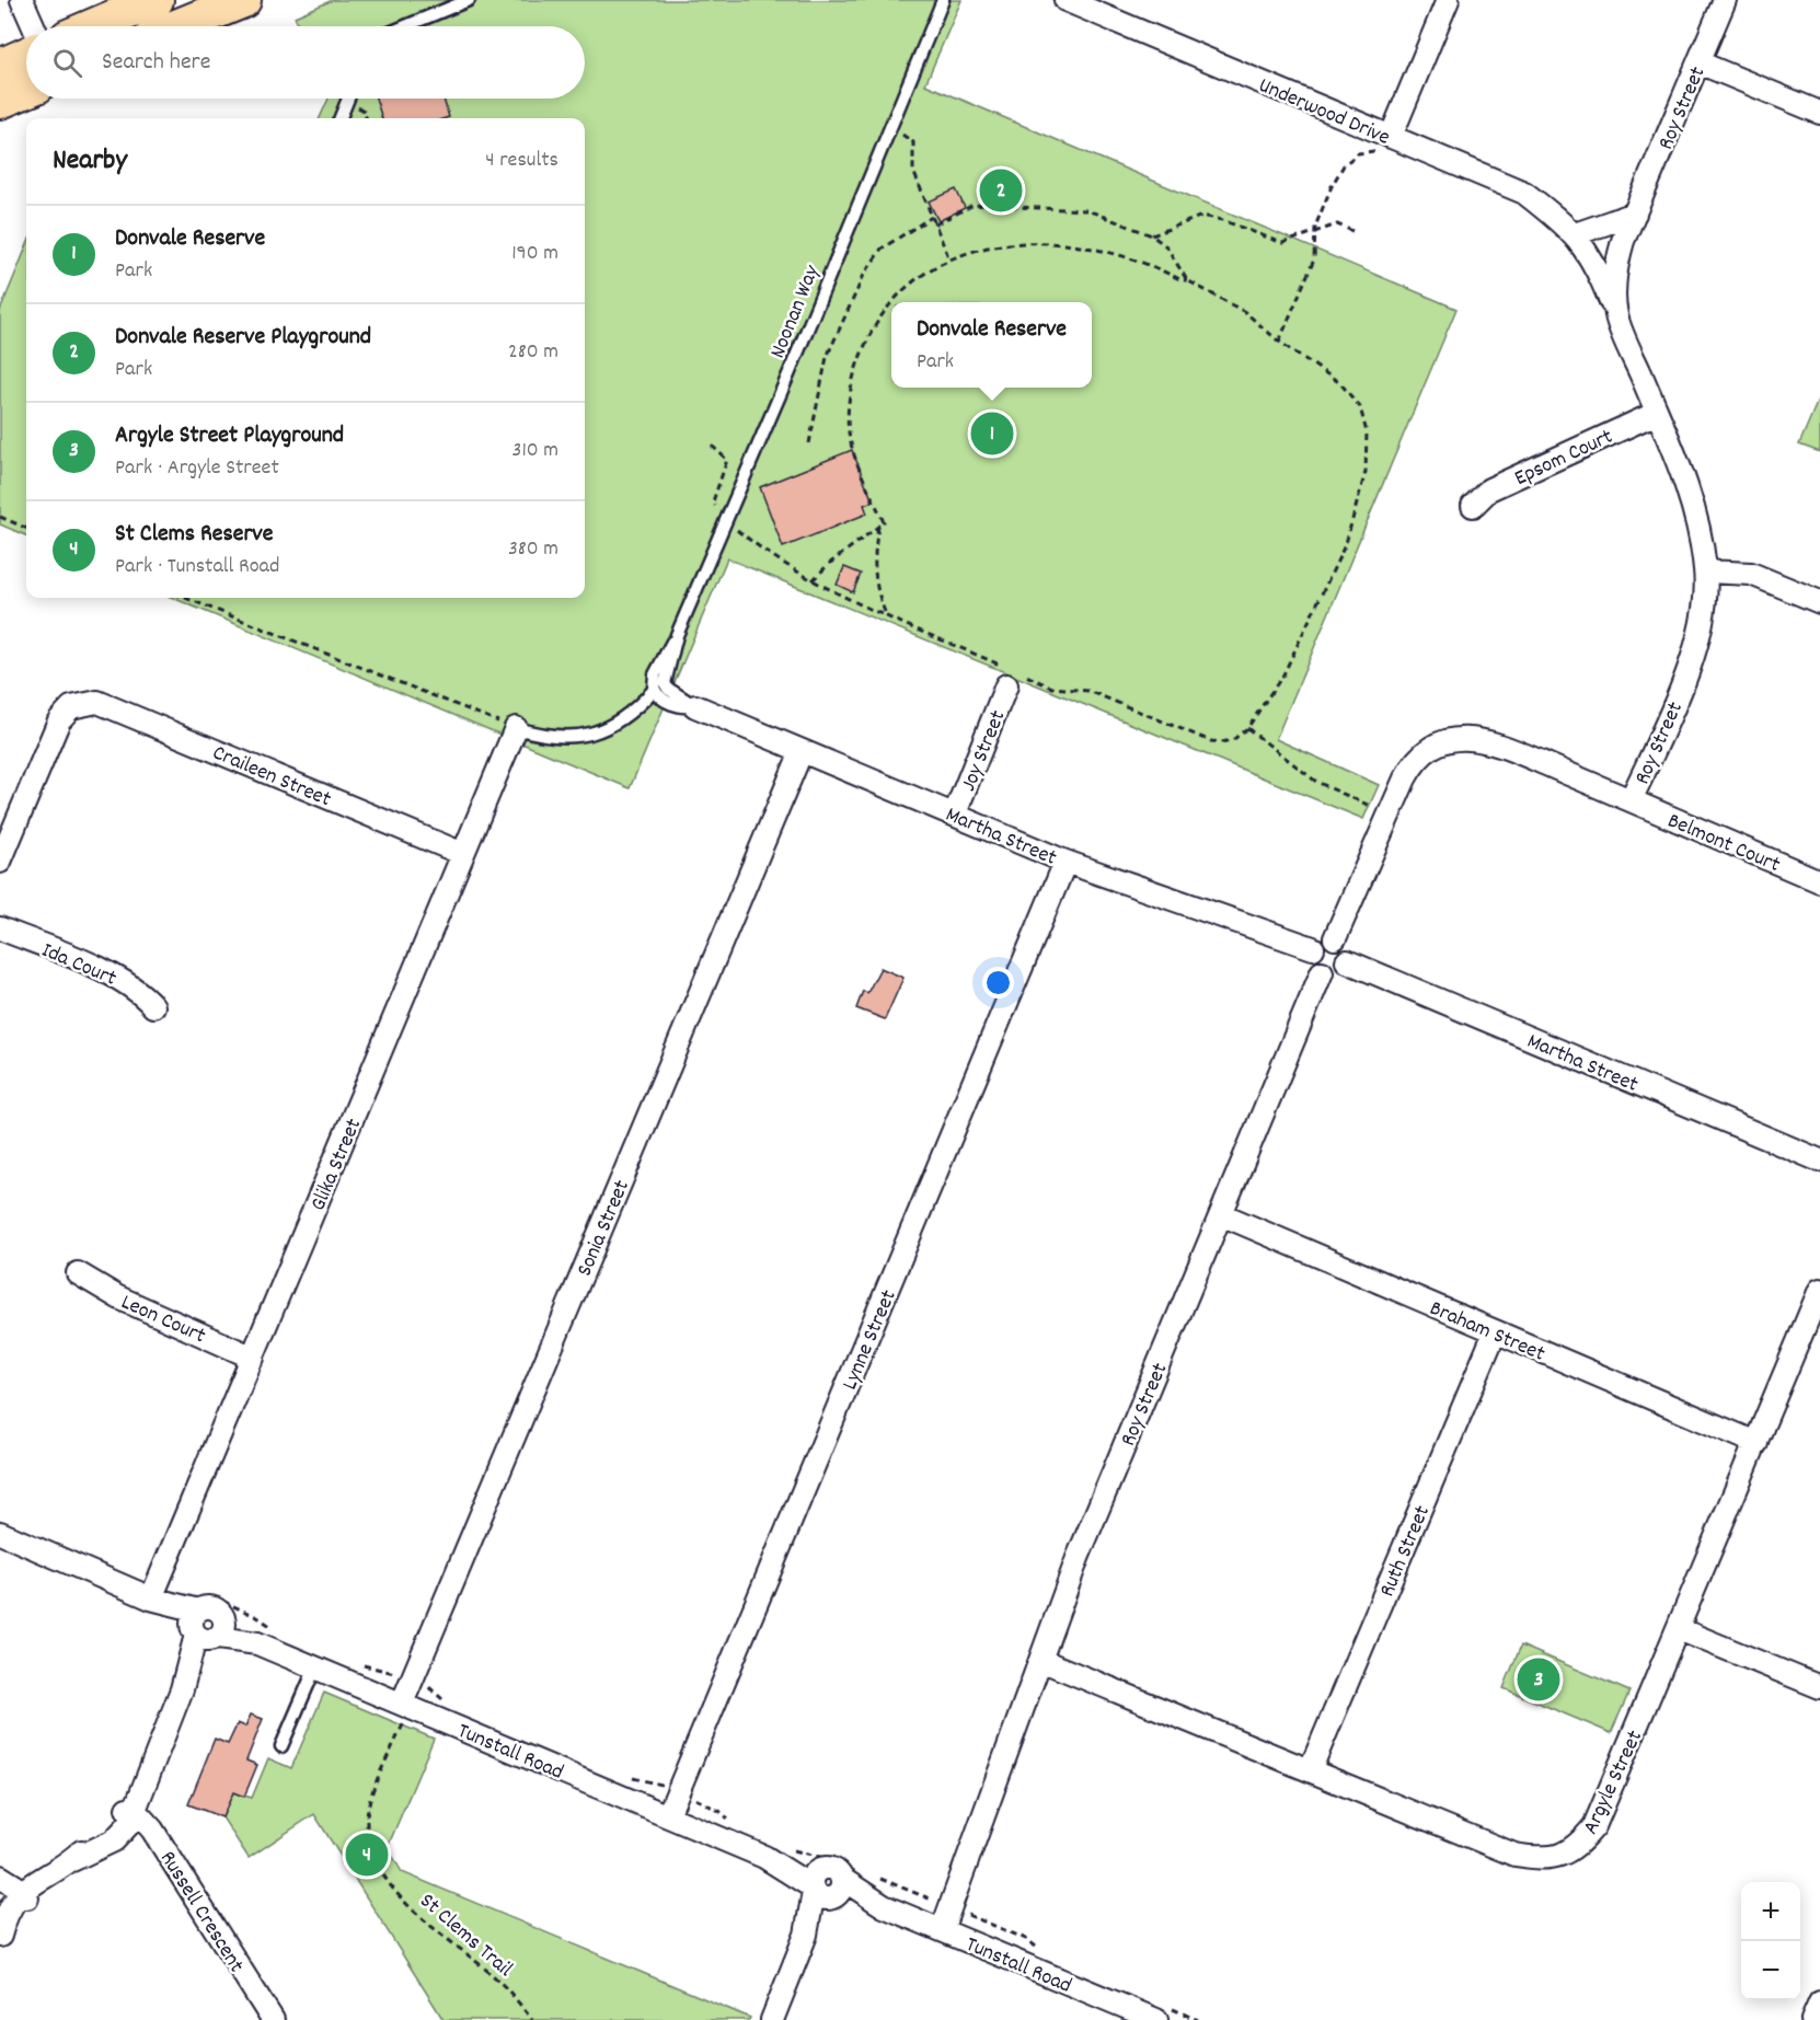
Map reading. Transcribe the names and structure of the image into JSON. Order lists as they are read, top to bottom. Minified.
{"streets":{"street":["Roy Street","Underwood Drive","Epsom Court","Joy Street","Craileen Street","Martha Street","Belmont Court","Ida Court","Glika Street","Sonia Street","Leon Court","Braham Street","Lynne Street","Ruth Street","Tunstall Road","Argyle Street","Russell Crescent"],"lane":["Noonan Way"],"path":["St Clems Trail"]},"crossings":[["Roy Street","Underwood Drive"],["Roy Street","Epsom Court"],["Roy Street","Martha Street"],["Roy Street","Belmont Court"],["Roy Street","Braham Street"],["Roy Street","Tunstall Road"],["Roy Street","Argyle Street"],["Noonan Way","Martha Street"],["Joy Street","Martha Street"],["Craileen Street","Glika Street"],["Martha Street","Sonia Street"],["Martha Street","Lynne Street"],["Glika Street","Leon Court"],["Glika Street","Tunstall Road"],["Sonia Street","Tunstall Road"],["Sonia Street","St Clems Trail"],["Braham Street","Ruth Street"],["Braham Street","Argyle Street"],["Lynne Street","Tunstall Road"],["Ruth Street","Argyle Street"],["Tunstall Road","St Clems Trail"]],"page":{"search":"Search here","heading":["Nearby","4 results"],"pins":["2","1","3","4"],"list":[{"mark":"1","name":"Donvale Reserve","note":"Park","value":"190 m"},{"mark":"2","name":"Donvale Reserve Playground","note":"Park","value":"280 m"},{"mark":"3","name":"Argyle Street Playground","note":"Park · Argyle Street","value":"310 m"},{"mark":"4","name":"St Clems Reserve","note":"Park · Tunstall Road","value":"380 m"}],"popup":["Donvale Reserve","Park"],"map_buttons":["+","−"]}}
